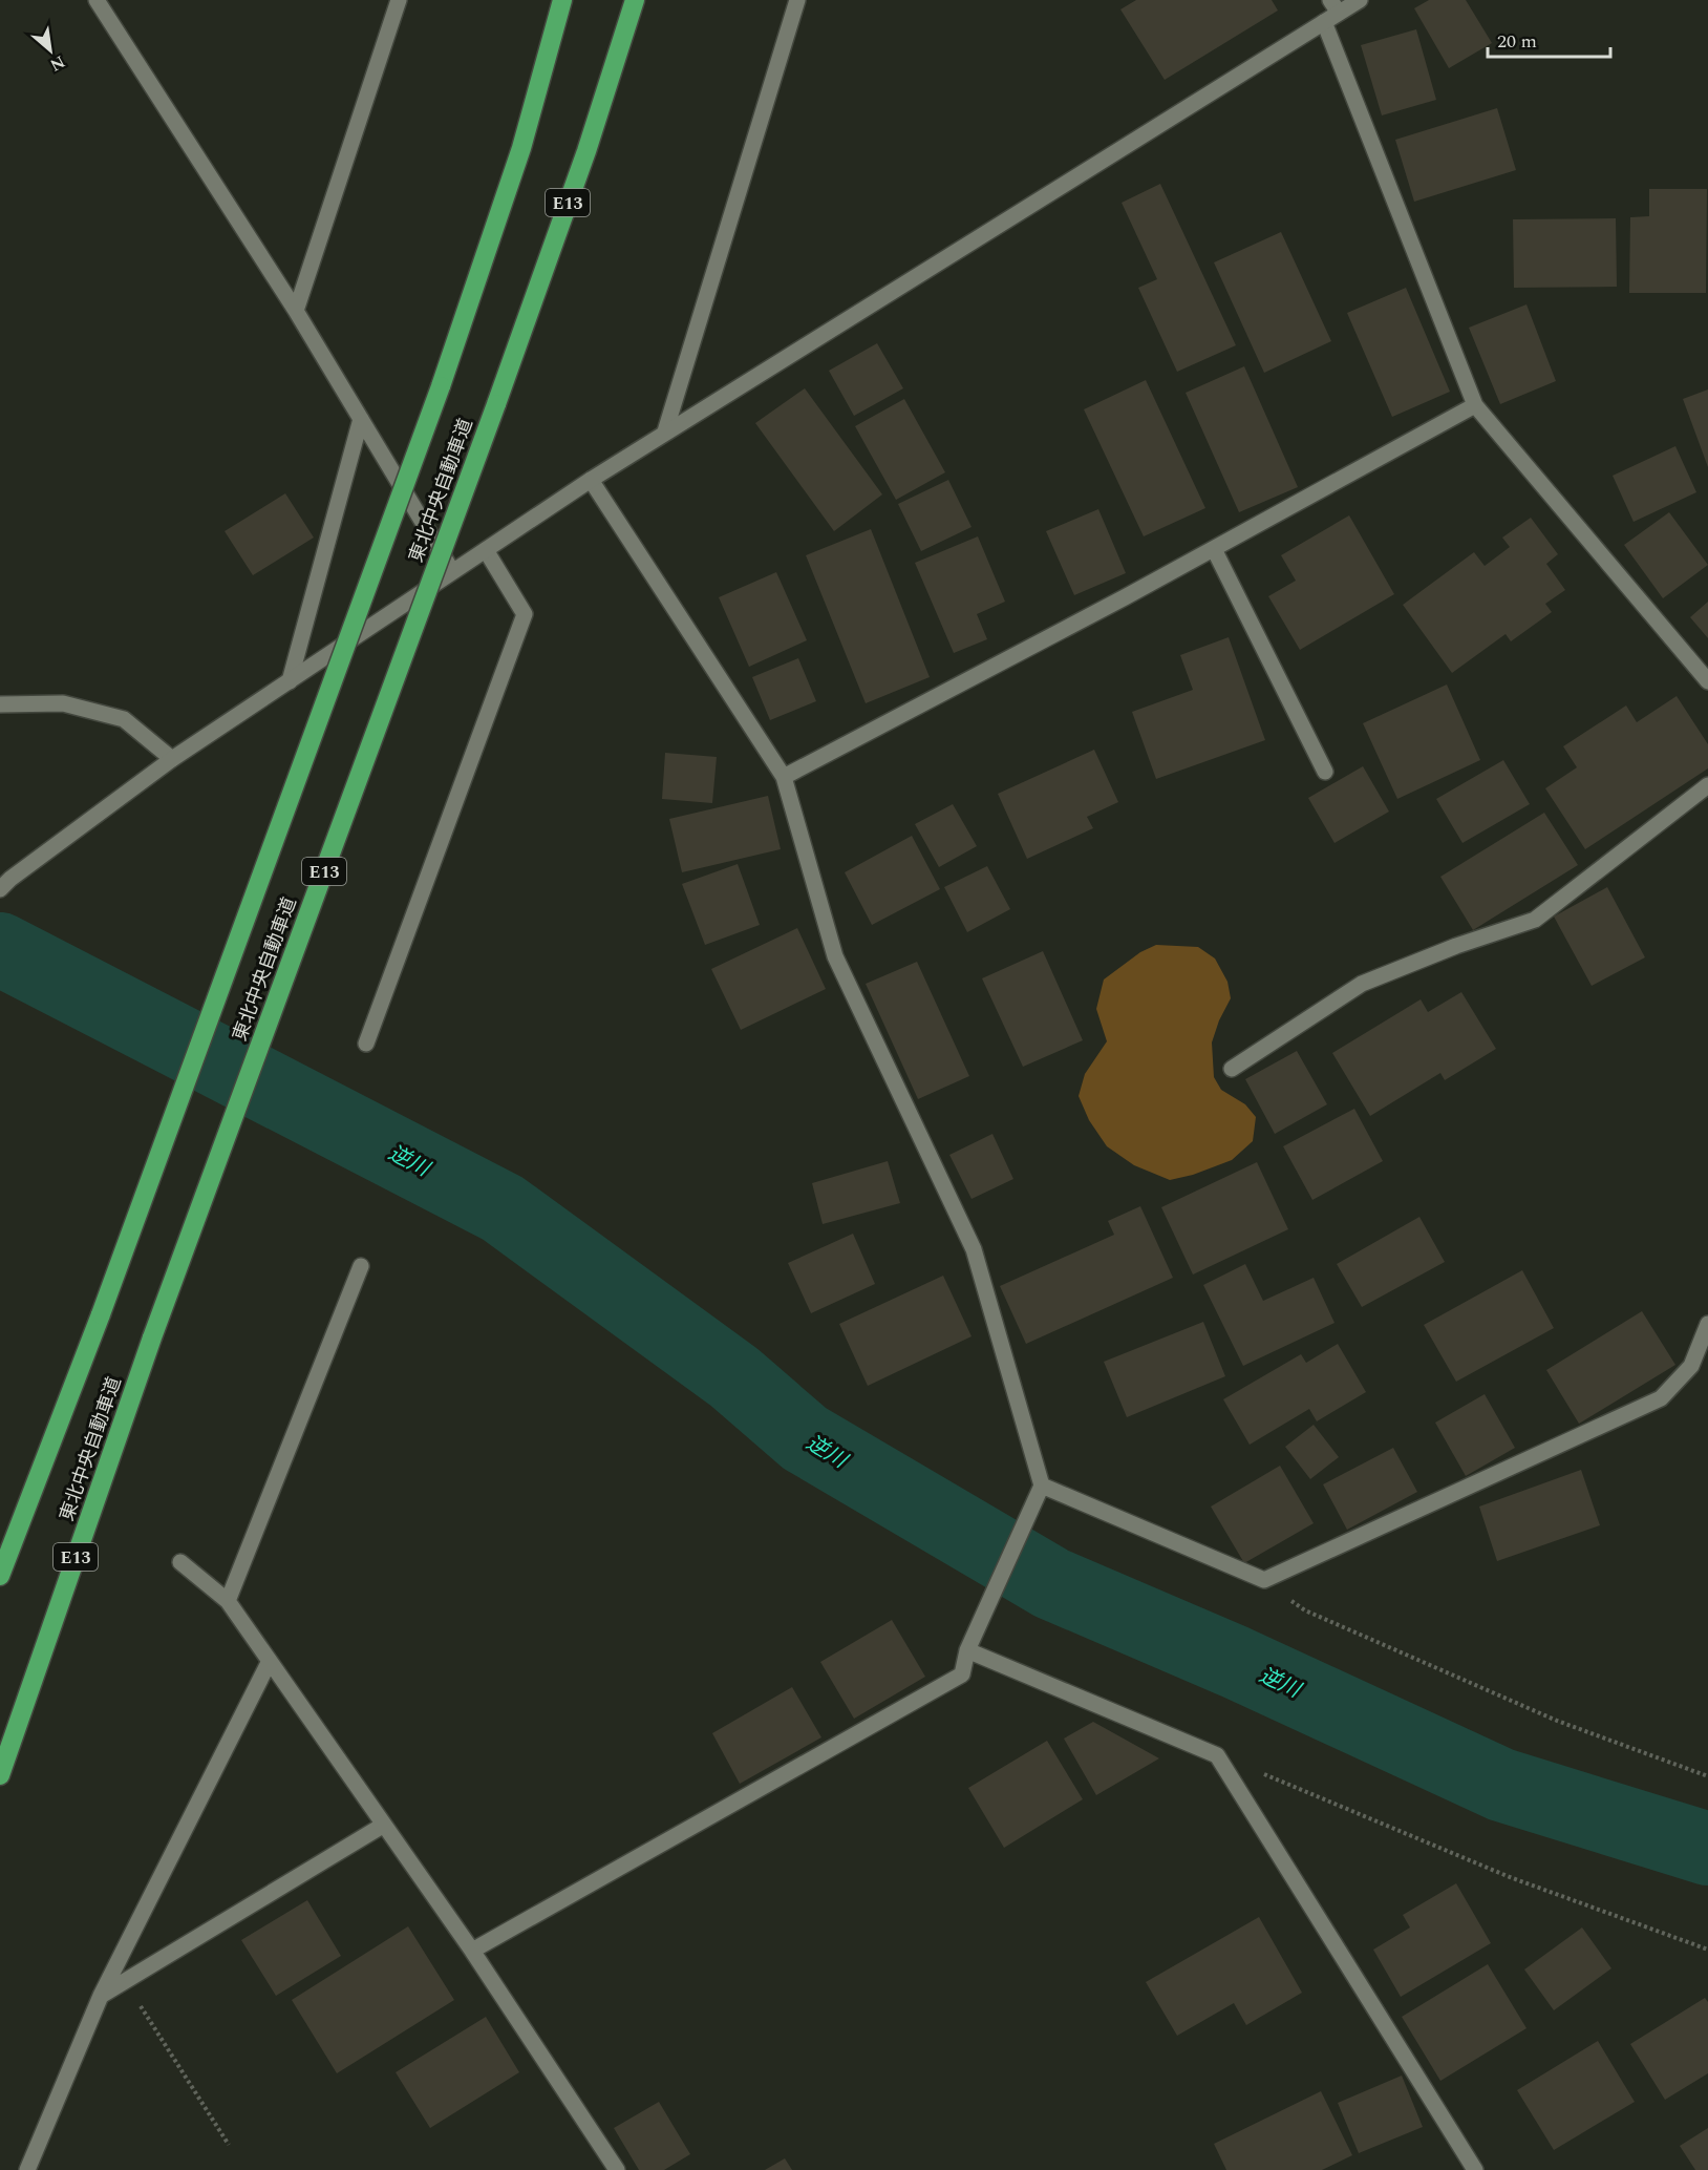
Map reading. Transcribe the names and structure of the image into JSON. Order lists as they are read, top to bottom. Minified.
{"streets":{"highway":["E13","東北中央自動車道"]},"water":["逆川"],"scale_bar":"20 m","north":"bottom right"}
